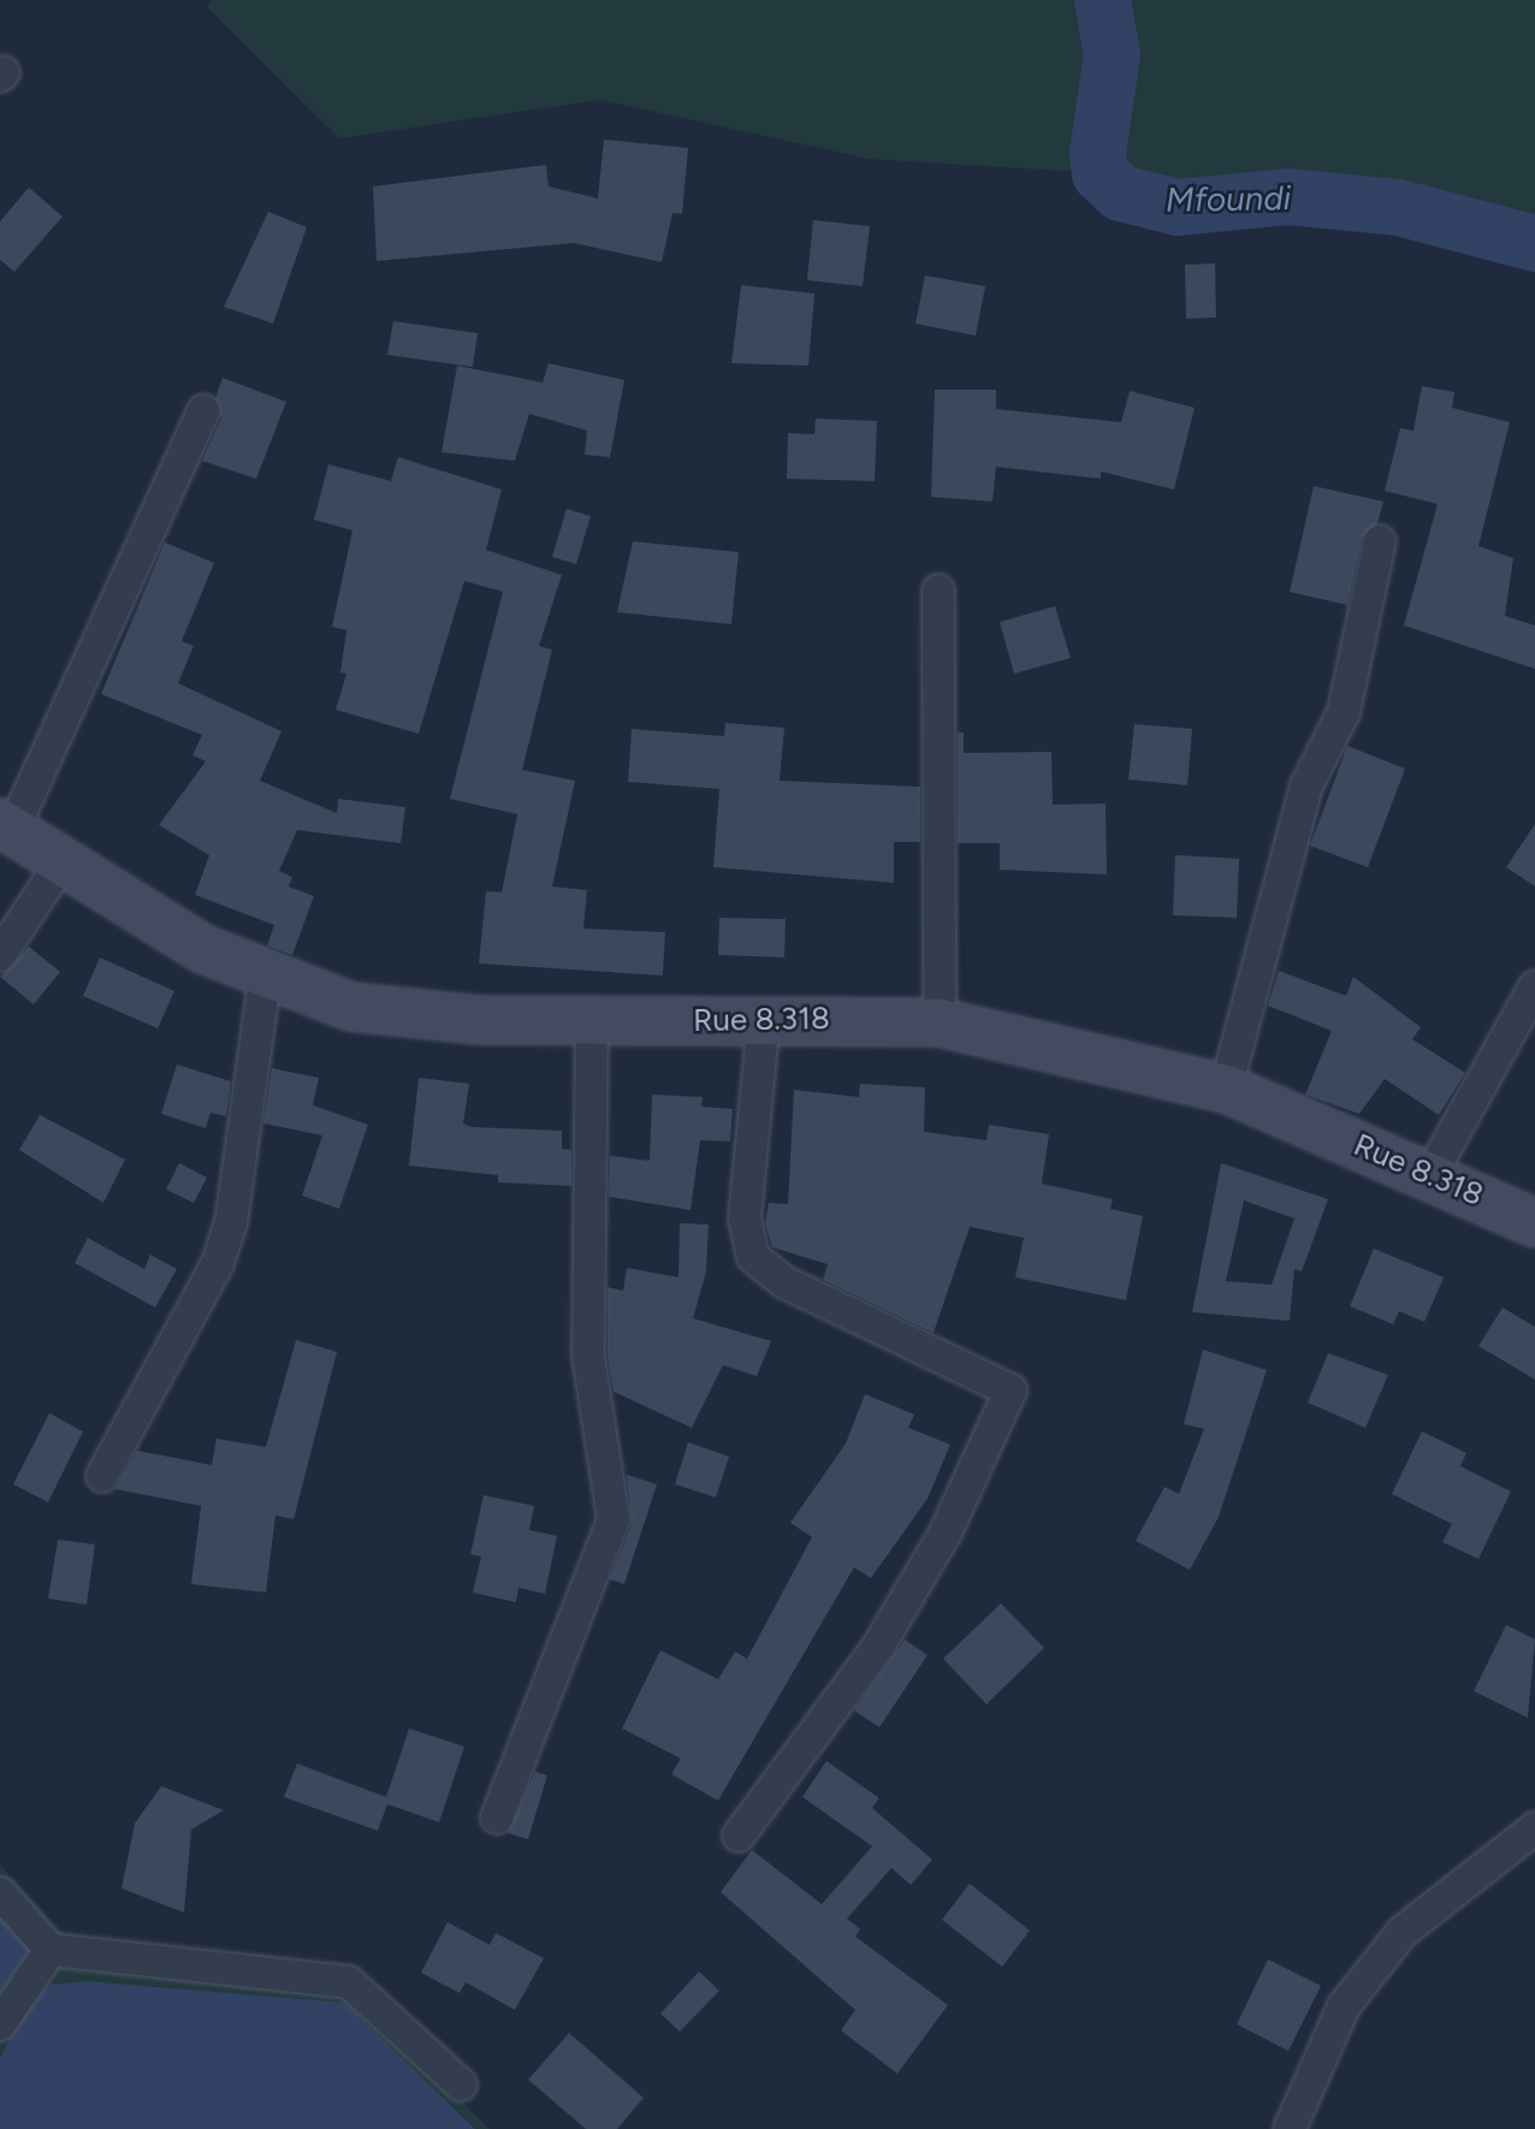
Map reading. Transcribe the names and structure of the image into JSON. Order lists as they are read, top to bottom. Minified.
{"streets":{"main road":["Rue 8.318"]},"water":["Mfoundi"]}
